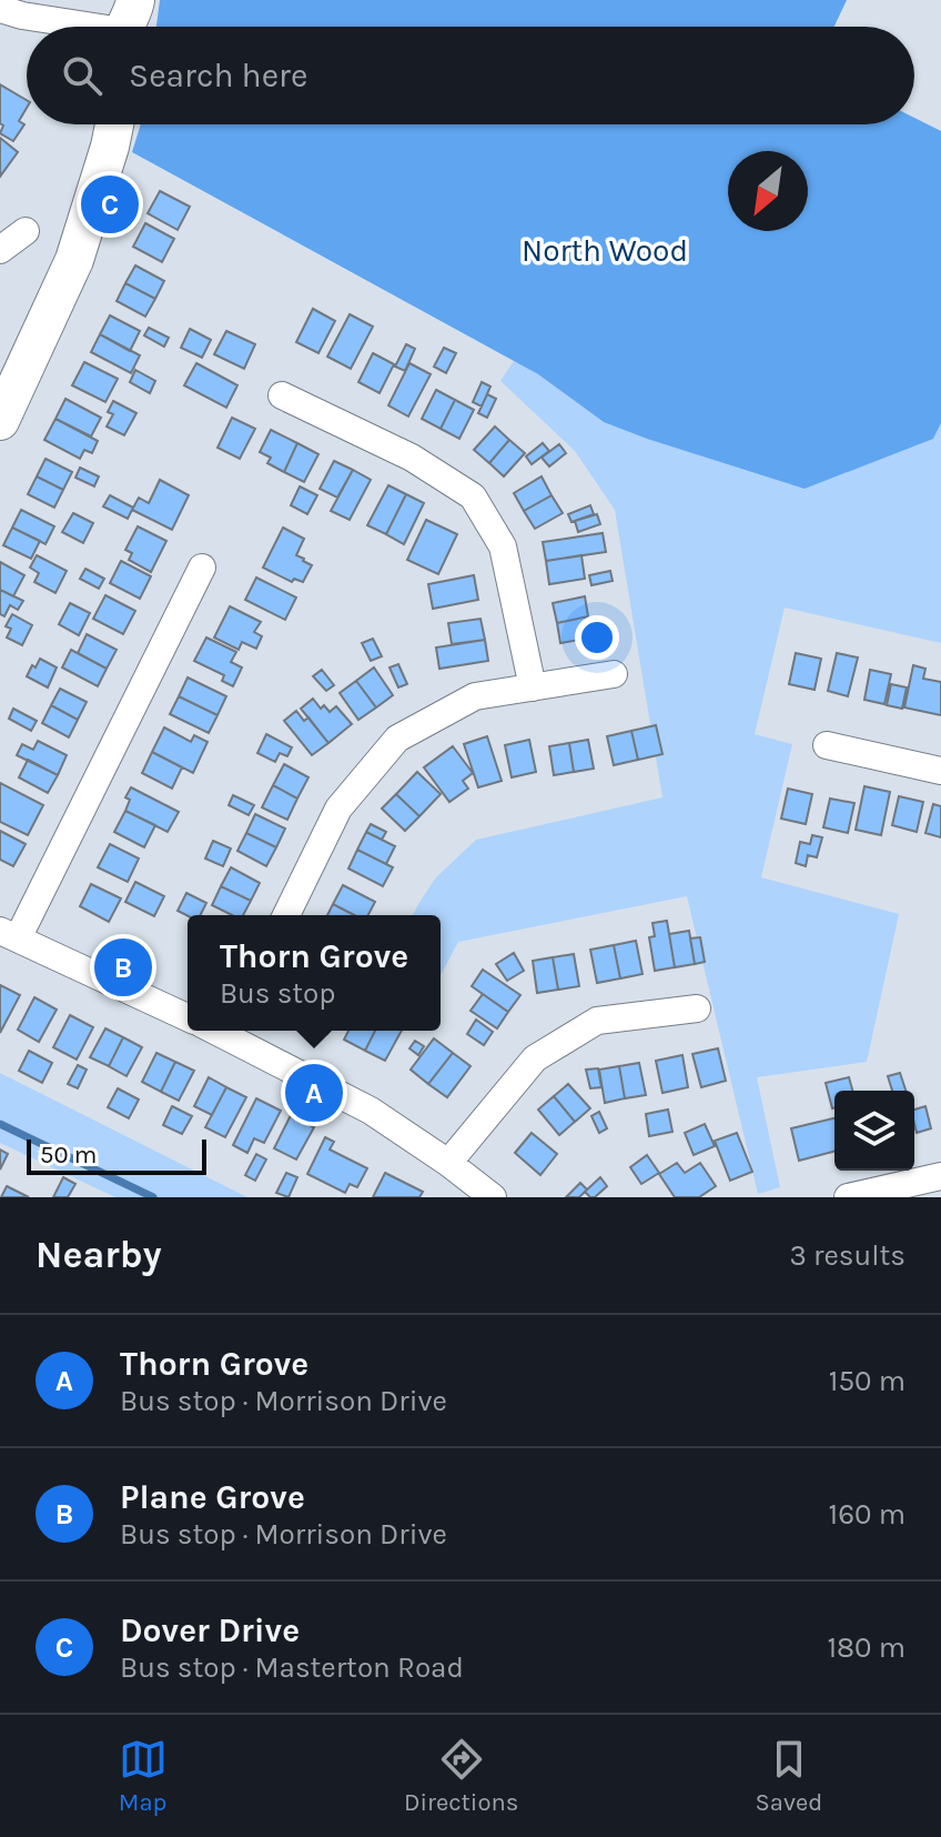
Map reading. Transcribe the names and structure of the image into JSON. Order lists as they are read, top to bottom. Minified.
{"parks":["North Wood"],"scale_bar":"50 m","north":"bottom left","page":{"search":"Search here","pins":["C","B","A"],"popup":["Thorn Grove","Bus stop"],"scale":"50 m","heading":["Nearby","3 results"],"list":[{"mark":"A","name":"Thorn Grove","note":"Bus stop · Morrison Drive","value":"150 m"},{"mark":"B","name":"Plane Grove","note":"Bus stop · Morrison Drive","value":"160 m"},{"mark":"C","name":"Dover Drive","note":"Bus stop · Masterton Road","value":"180 m"}],"nav":["Map","Directions","Saved"]}}
